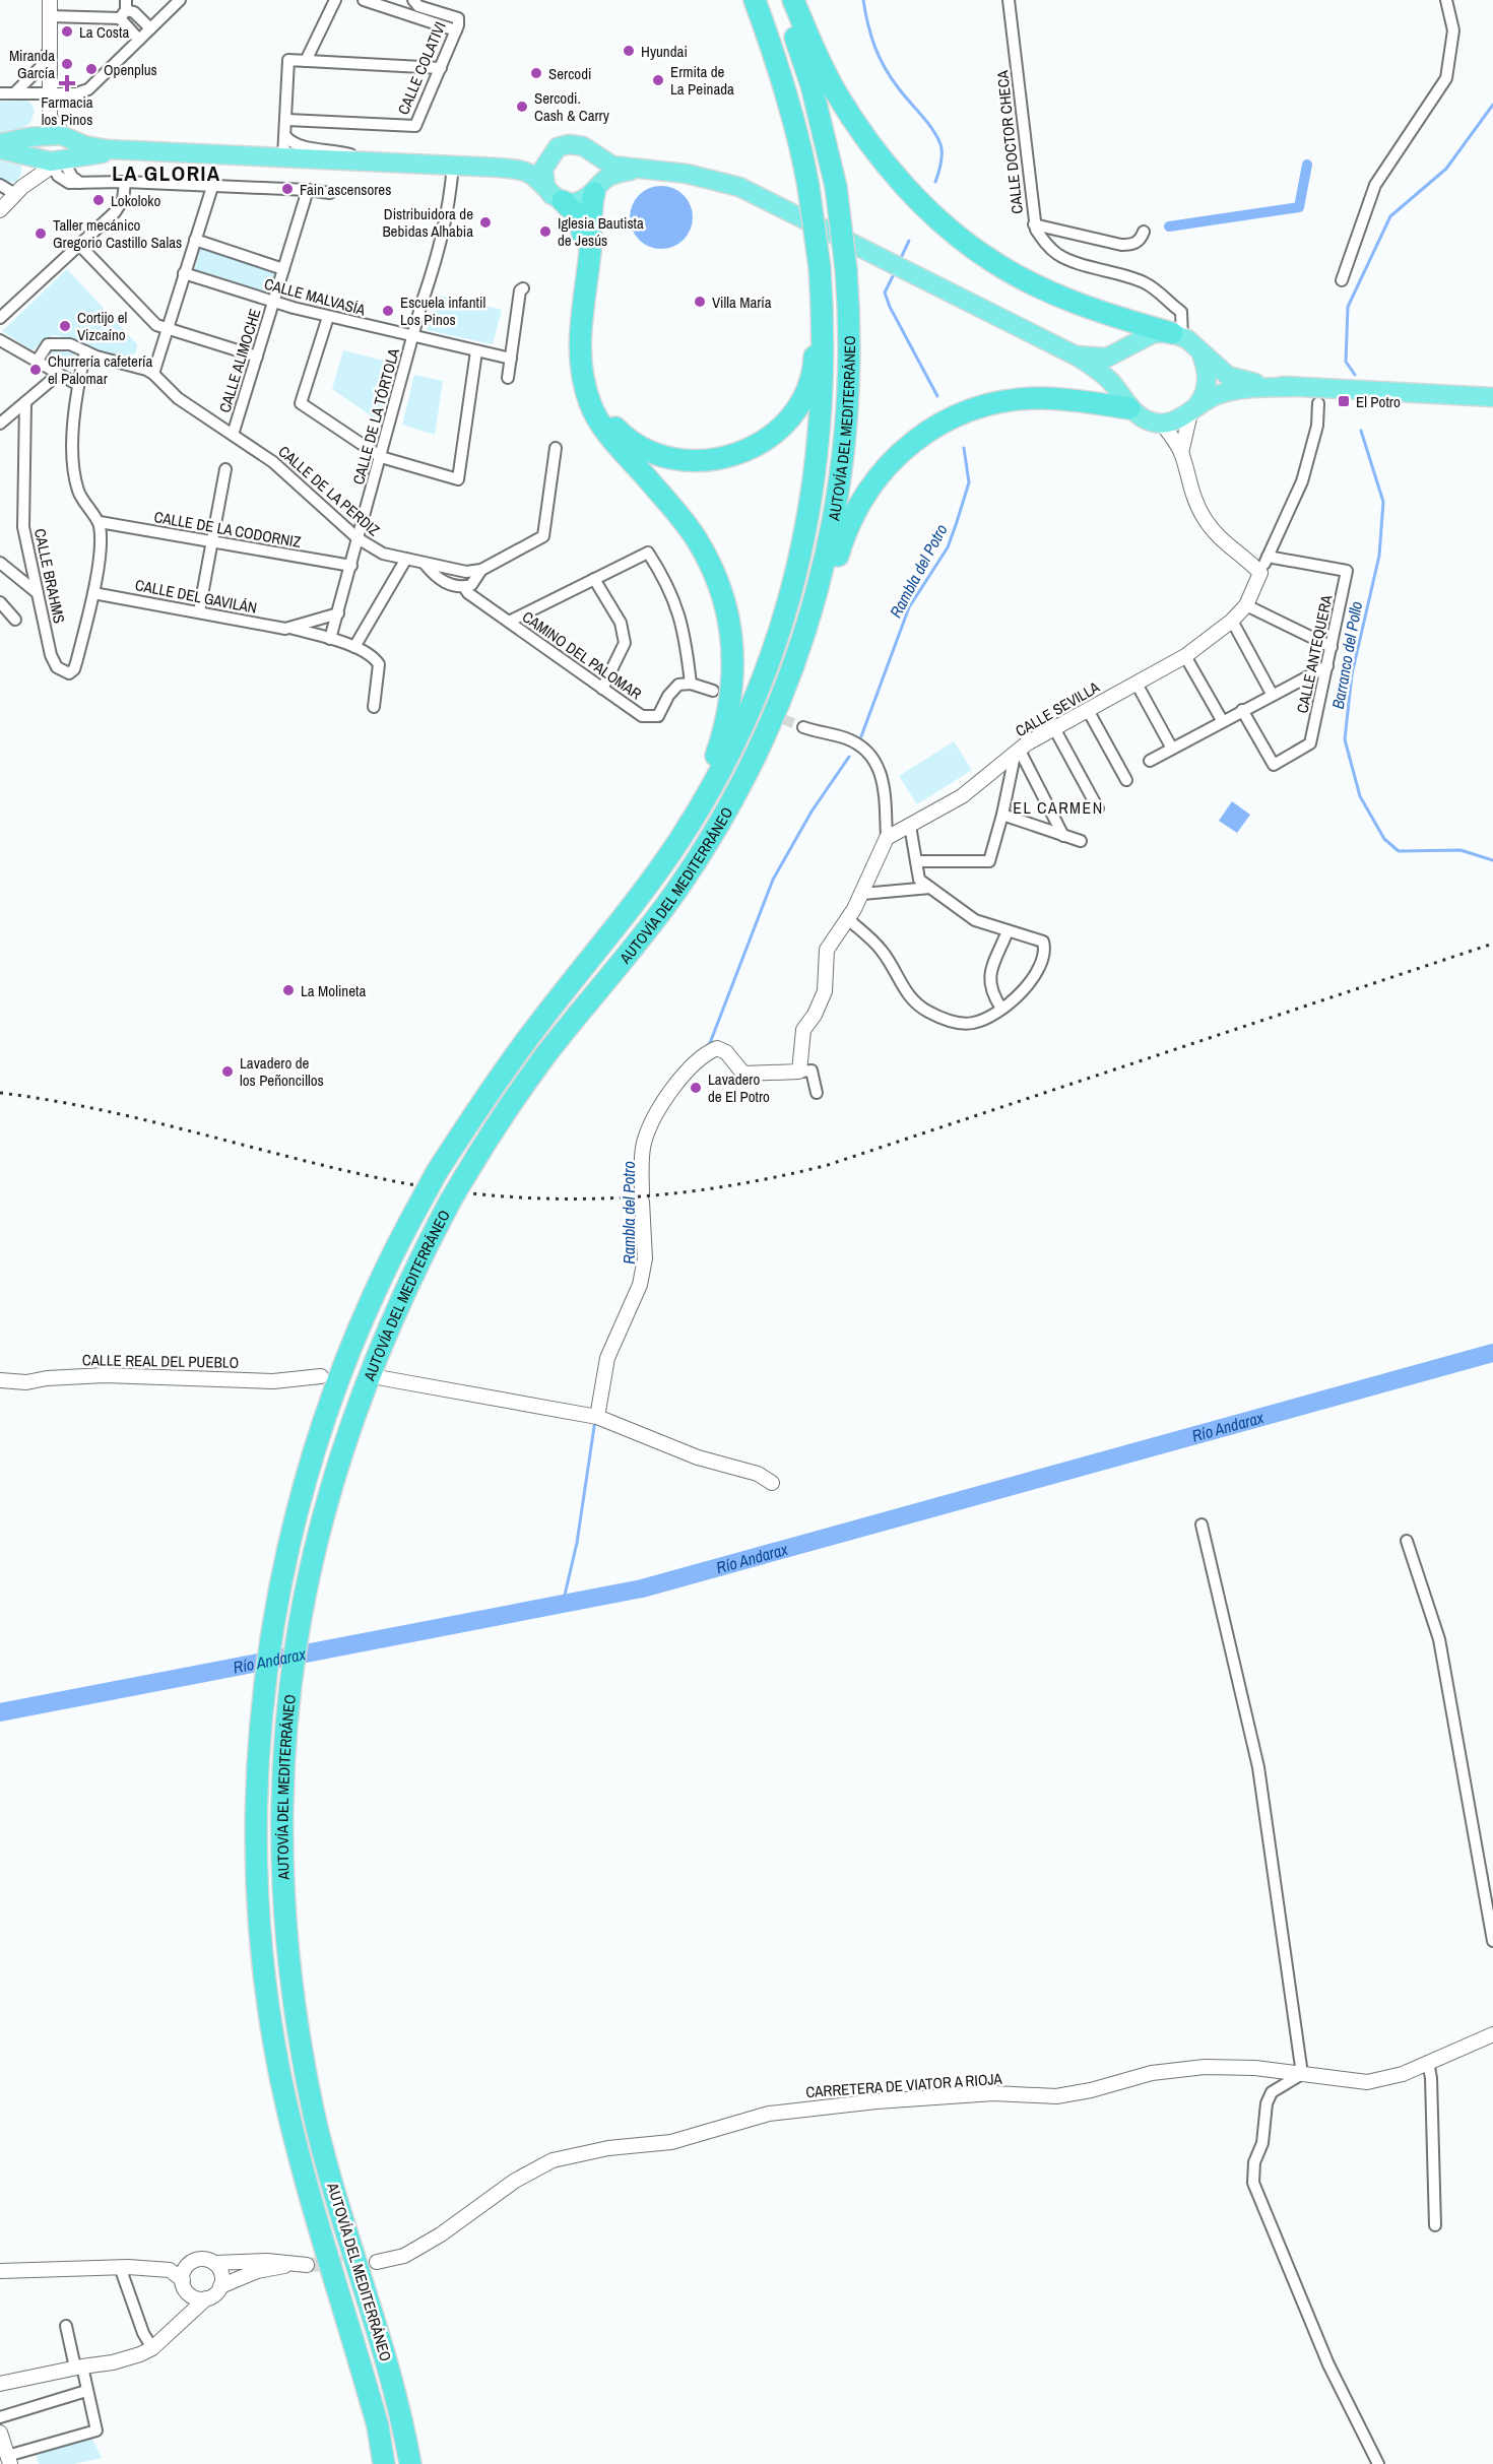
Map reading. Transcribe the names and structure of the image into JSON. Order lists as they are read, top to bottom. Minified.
{"streets":{"highway":["AUTOVÍA DEL MEDITERRÁNEO"],"street":["CALLE COLATIVI","CALLE DOCTOR CHECA","CALLE MALVASÍA","CALLE ALIMOCHE","CALLE DE LA TÓRTOLA","CALLE DE LA PERDIZ","CALLE DE LA CODORNIZ","CALLE BRAHMS","CALLE DEL GAVILÁN","CALLE ANTEQUERA","CAMINO DEL PALOMAR","CALLE SEVILLA","CALLE REAL DEL PUEBLO","CARRETERA DE VIATOR A RIOJA"]},"crossings":[["CALLE MALVASÍA","CALLE ALIMOCHE"],["CALLE MALVASÍA","CALLE DE LA TÓRTOLA"],["CALLE ALIMOCHE","CALLE DE LA PERDIZ"],["CALLE DE LA TÓRTOLA","CALLE DE LA PERDIZ"],["CALLE DE LA TÓRTOLA","CALLE DE LA CODORNIZ"],["CALLE DE LA TÓRTOLA","CALLE DEL GAVILÁN"],["CALLE DE LA PERDIZ","CAMINO DEL PALOMAR"],["CALLE BRAHMS","CALLE DEL GAVILÁN"],["CALLE ANTEQUERA","CALLE SEVILLA"]],"districts":["LA GLORIA","EL CARMEN"],"water":["Rambla del Potro","Barranco del Pollo","Río Andarax"],"places":{"other":["La Costa","Hyundai","Miranda García","Openplus","Sercodi","Ermita de La Peinada","Sercodi. Cash & Carry","Fain ascensores","Lokoloko","Distribuidora de Bebidas Alhabia","Iglesia Bautista de Jesús","Taller mecánico Gregorio Castillo Salas","Villa María","Escuela infantil Los Pinos","Cortijo el Vizcaíno","Churrería cafetería el Palomar","La Molineta","Lavadero de los Peñoncillos","Lavadero de El Potro"],"health":["Farmacia los Pinos"],"transit":["El Potro"]}}
